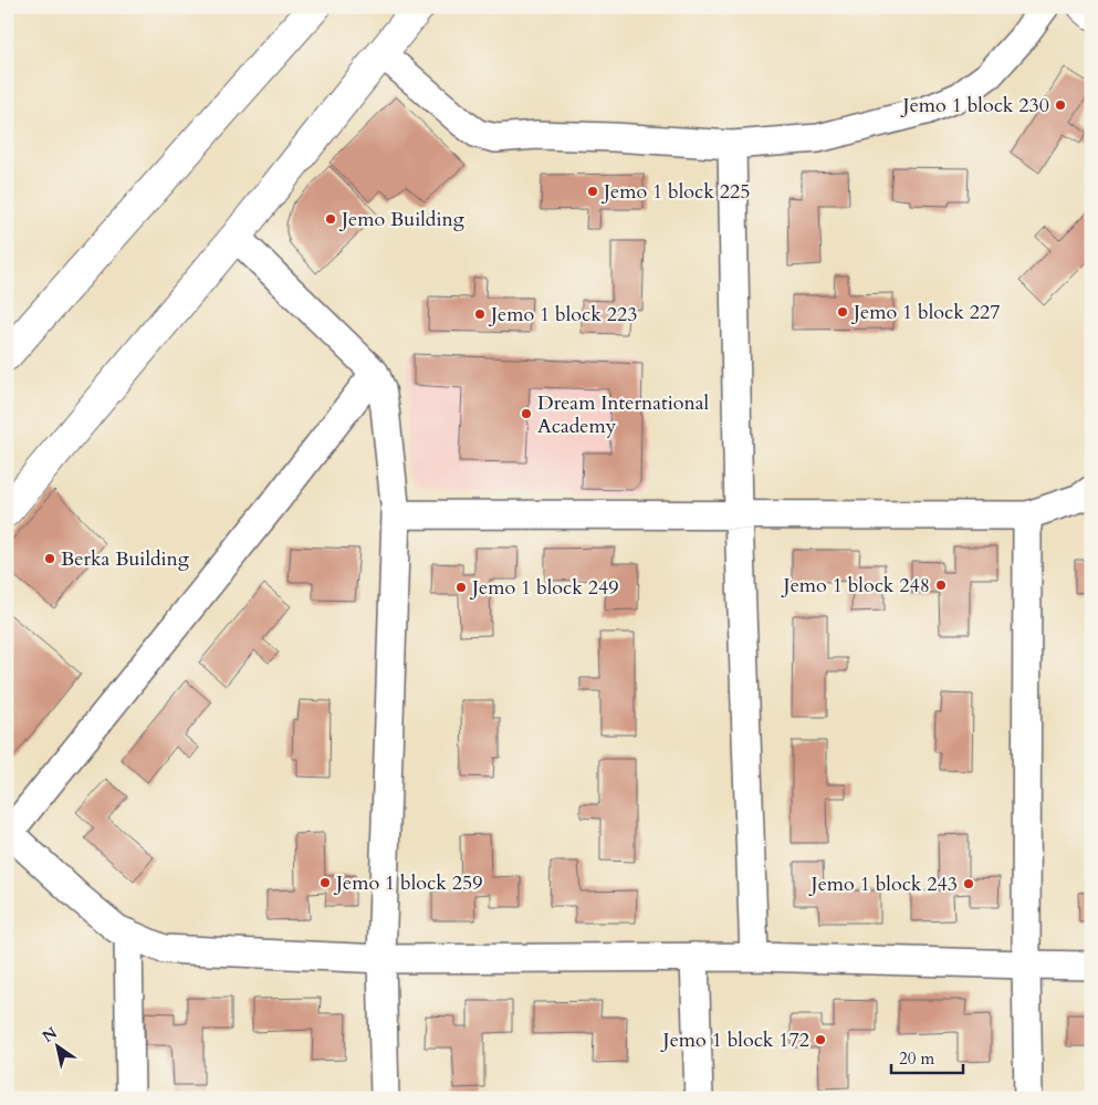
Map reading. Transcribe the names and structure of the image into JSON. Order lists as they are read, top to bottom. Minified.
{"places":["Jemo 1 block 230","Jemo 1 block 225","Jemo Building","Jemo 1 block 227","Jemo 1 block 223","Dream International Academy","Berka Building","Jemo 1 block 248","Jemo 1 block 249","Jemo 1 block 259","Jemo 1 block 243","Jemo 1 block 172"],"scale_bar":"20 m","north":"top left"}
